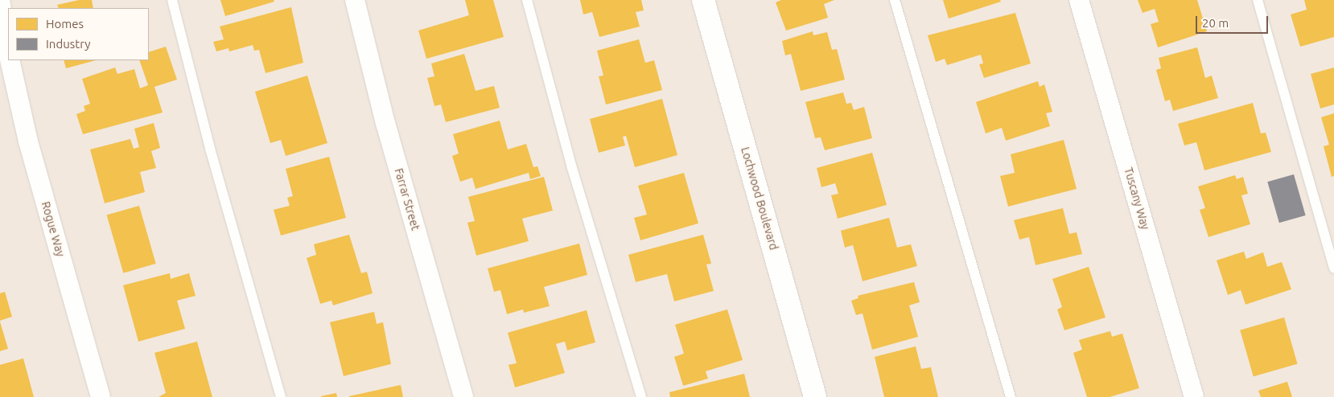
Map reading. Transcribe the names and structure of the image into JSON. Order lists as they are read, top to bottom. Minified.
{"streets":{"street":["Lochwood Boulevard","Tuscany Way","Farrar Street","Rogue Way"]},"legend":["Homes","Industry"],"scale_bar":"20 m"}
